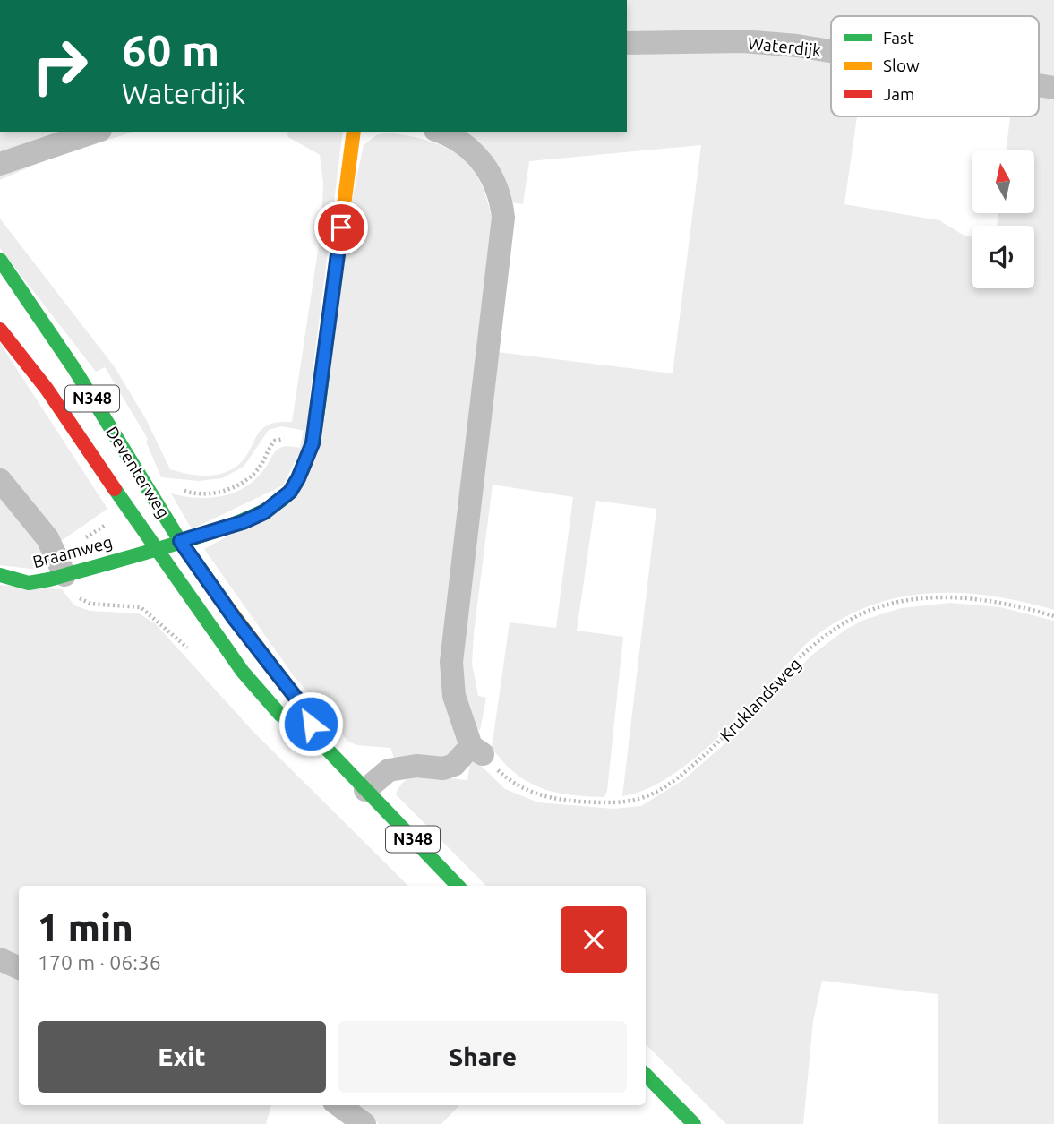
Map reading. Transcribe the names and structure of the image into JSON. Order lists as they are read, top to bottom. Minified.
{"streets":{"main road":["N348","Deventerweg","Braamweg"],"street":["Waterdijk"],"path":["Kruklandsweg"]},"crossings":[["Deventerweg","Braamweg"]],"legend":["Fast","Slow","Jam"],"north":"top","page":{"turn":["60 m","Waterdijk"],"heading":["1 min","170 m · 06:36"],"buttons":["Exit","Share"]}}
